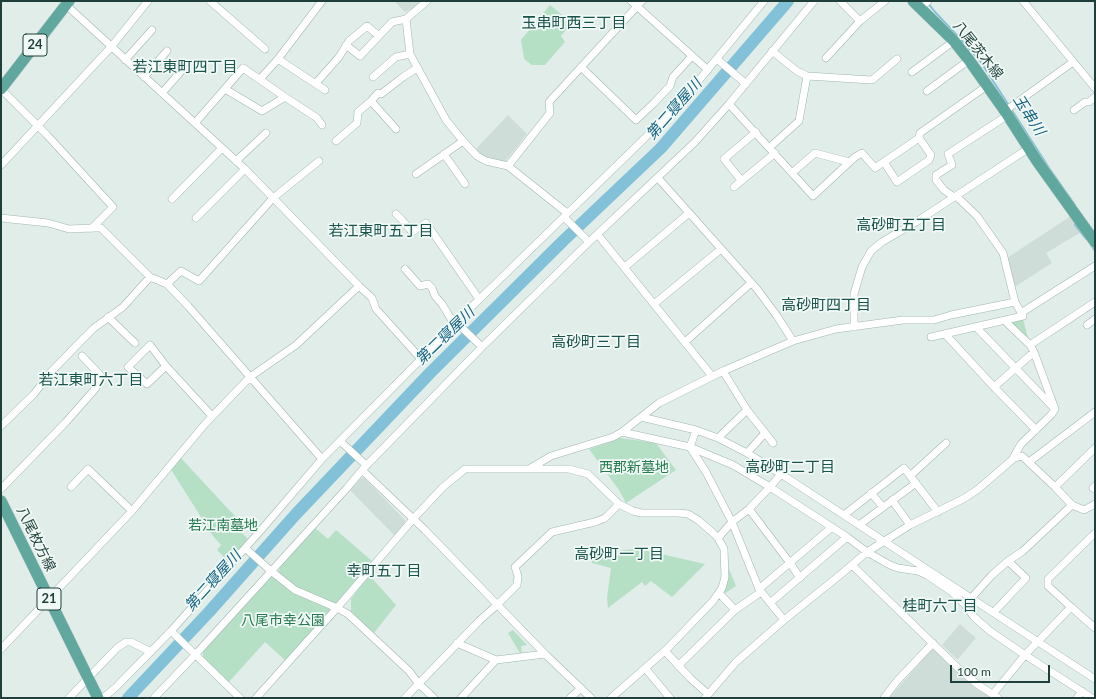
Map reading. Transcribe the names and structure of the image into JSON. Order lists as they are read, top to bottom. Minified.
{"streets":{"main road":["24","八尾茨木線","八尾枚方線","21"]},"districts":["玉串町西三丁目","若江東町四丁目","高砂町五丁目","若江東町五丁目","高砂町四丁目","高砂町三丁目","若江東町六丁目","高砂町二丁目","高砂町一丁目","幸町五丁目","桂町六丁目"],"water":["第二寝屋川","玉串川"],"parks":["西郡新墓地","若江南墓地","八尾市幸公園"],"scale_bar":"100 m"}
